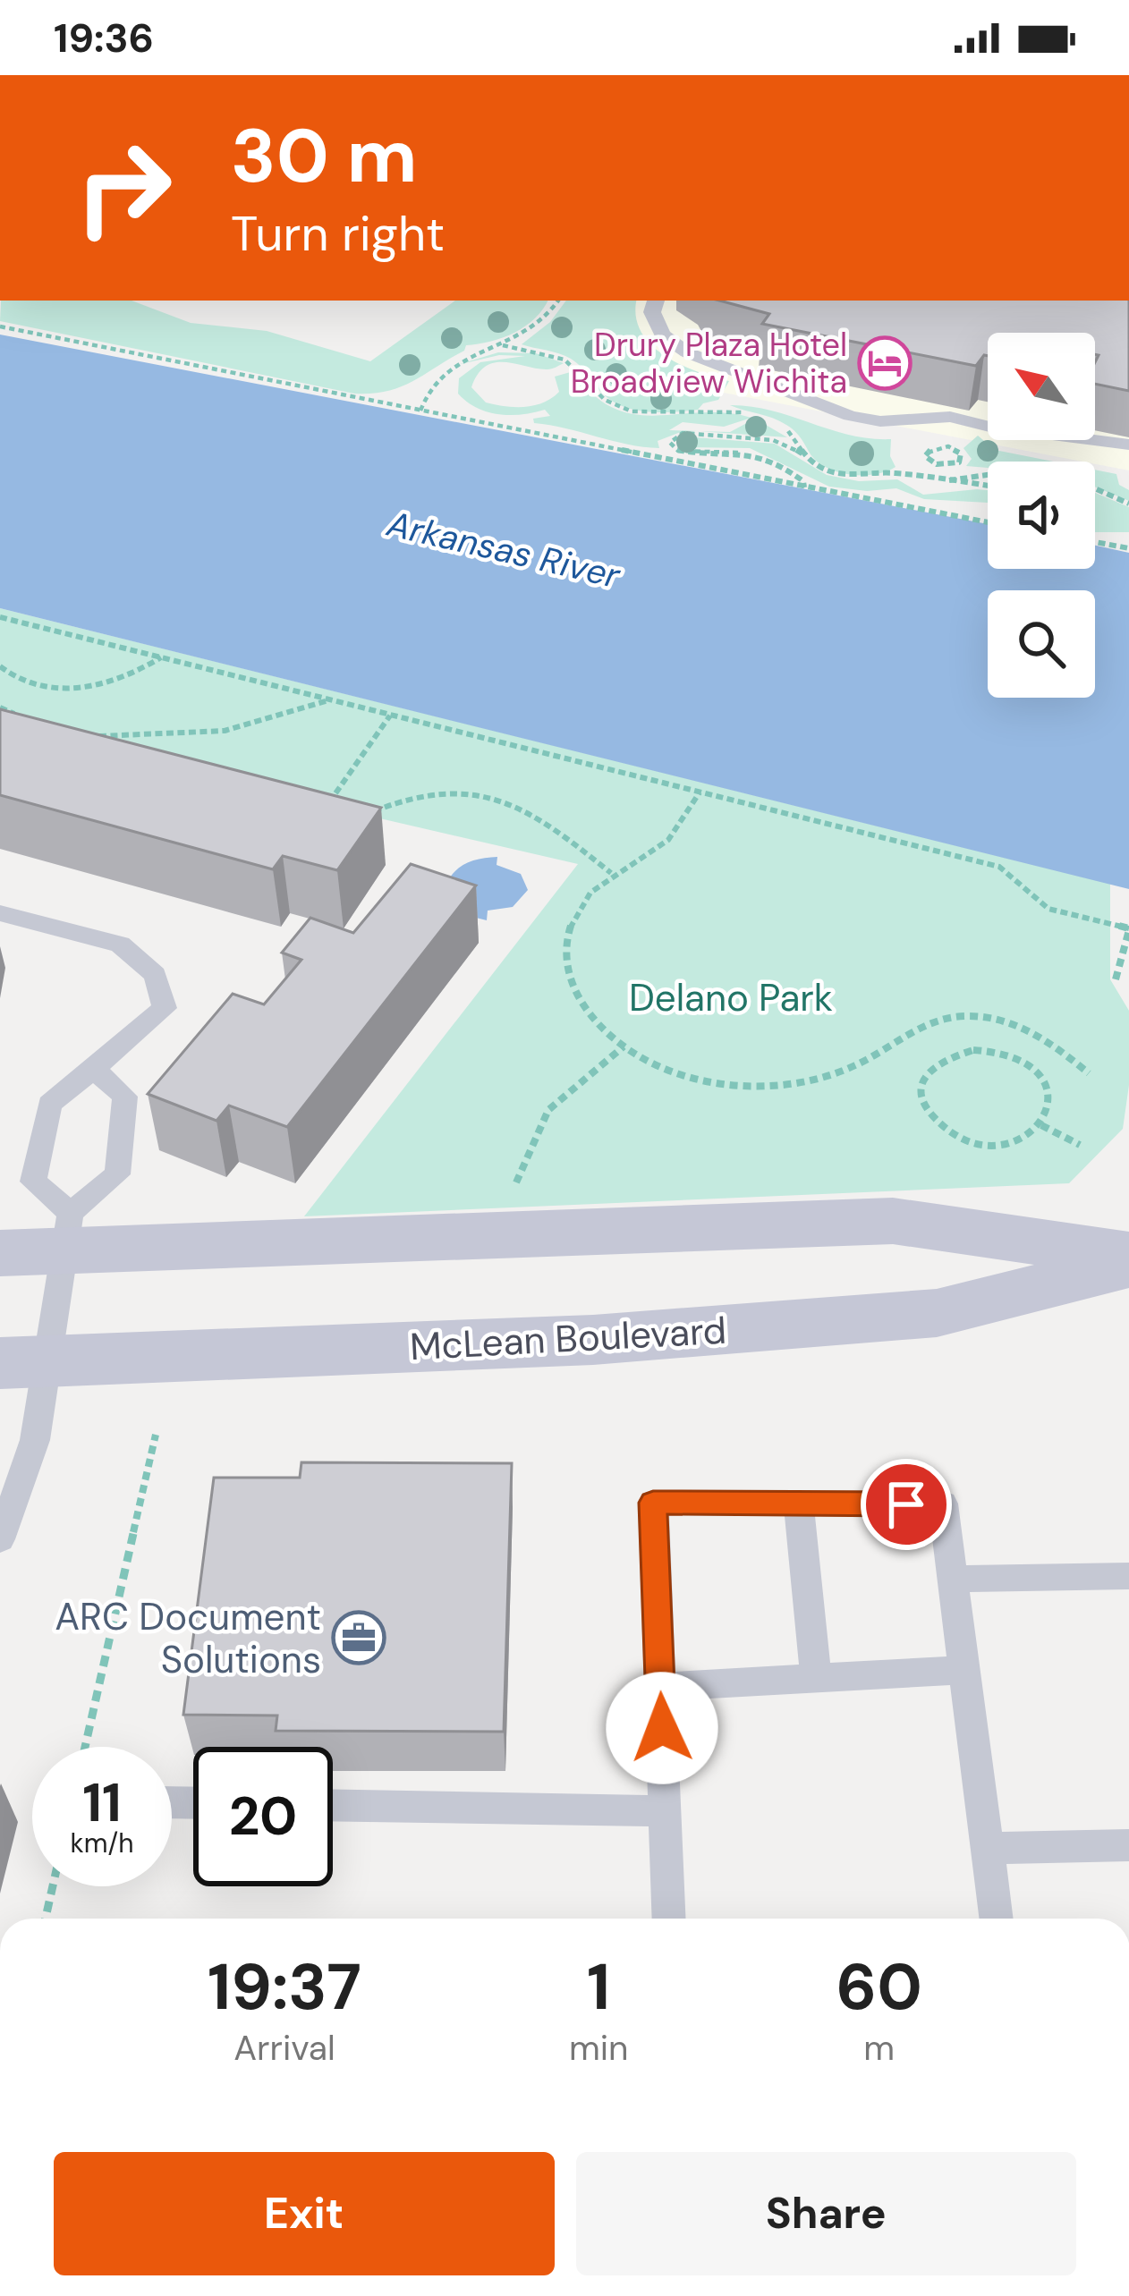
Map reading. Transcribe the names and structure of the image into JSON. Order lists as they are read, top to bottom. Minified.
{"streets":{"main road":["McLean Boulevard"]},"water":["Arkansas River"],"parks":["Delano Park"],"places":{"hotel":["Drury Plaza Hotel Broadview Wichita"],"office":["ARC Document Solutions"]},"north":"top left","page":{"status":"19:36","turn":["30 m","Turn right"],"speed":"11 km/h","limit":"20","eta":["19:37","Arrival","1","min","60","m"],"buttons":["Exit","Share"]}}
